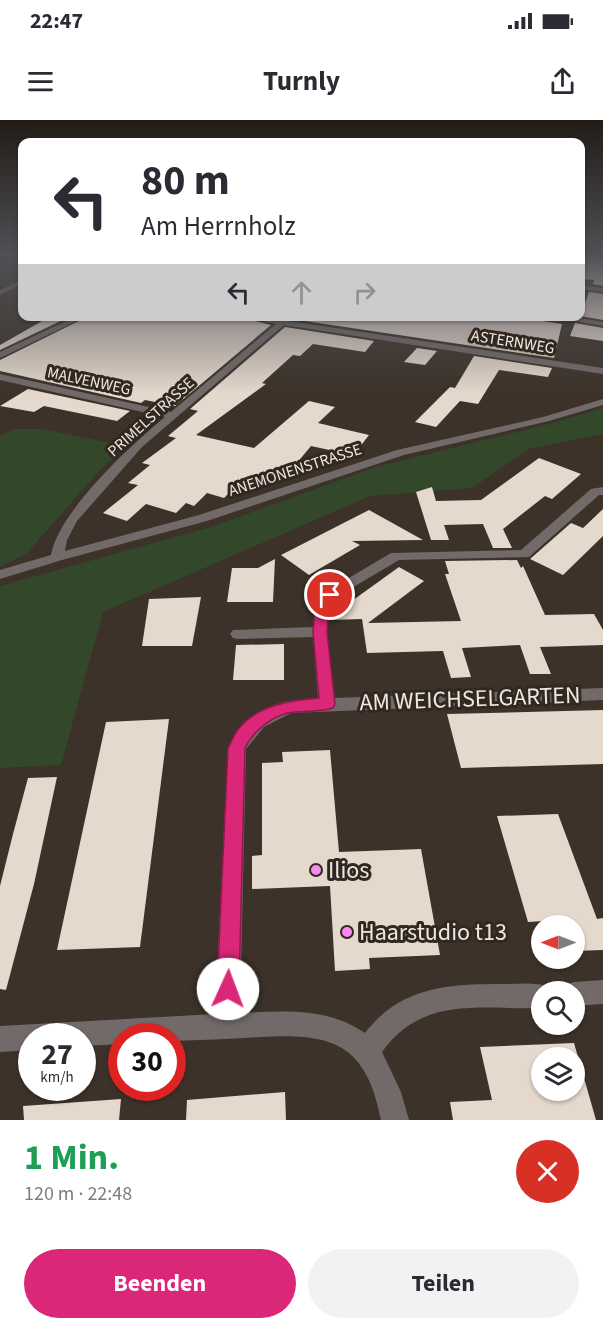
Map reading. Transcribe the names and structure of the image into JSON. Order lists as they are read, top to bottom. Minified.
{"streets":{"street":["ASTERNWEG","MALVENWEG","PRIMELSTRASSE","ANEMONENSTRASSE","AM WEICHSELGARTEN"]},"crossings":[["MALVENWEG","PRIMELSTRASSE"],["PRIMELSTRASSE","ANEMONENSTRASSE"]],"places":["Ilios","Haarstudio t13"],"north":"left","page":{"status":"22:47","header":"Turnly","turn":["80 m","Am Herrnholz"],"speed":"27 km/h","limit":"30","heading":["1 Min.","120 m · 22:48"],"buttons":["Beenden","Teilen"]}}
